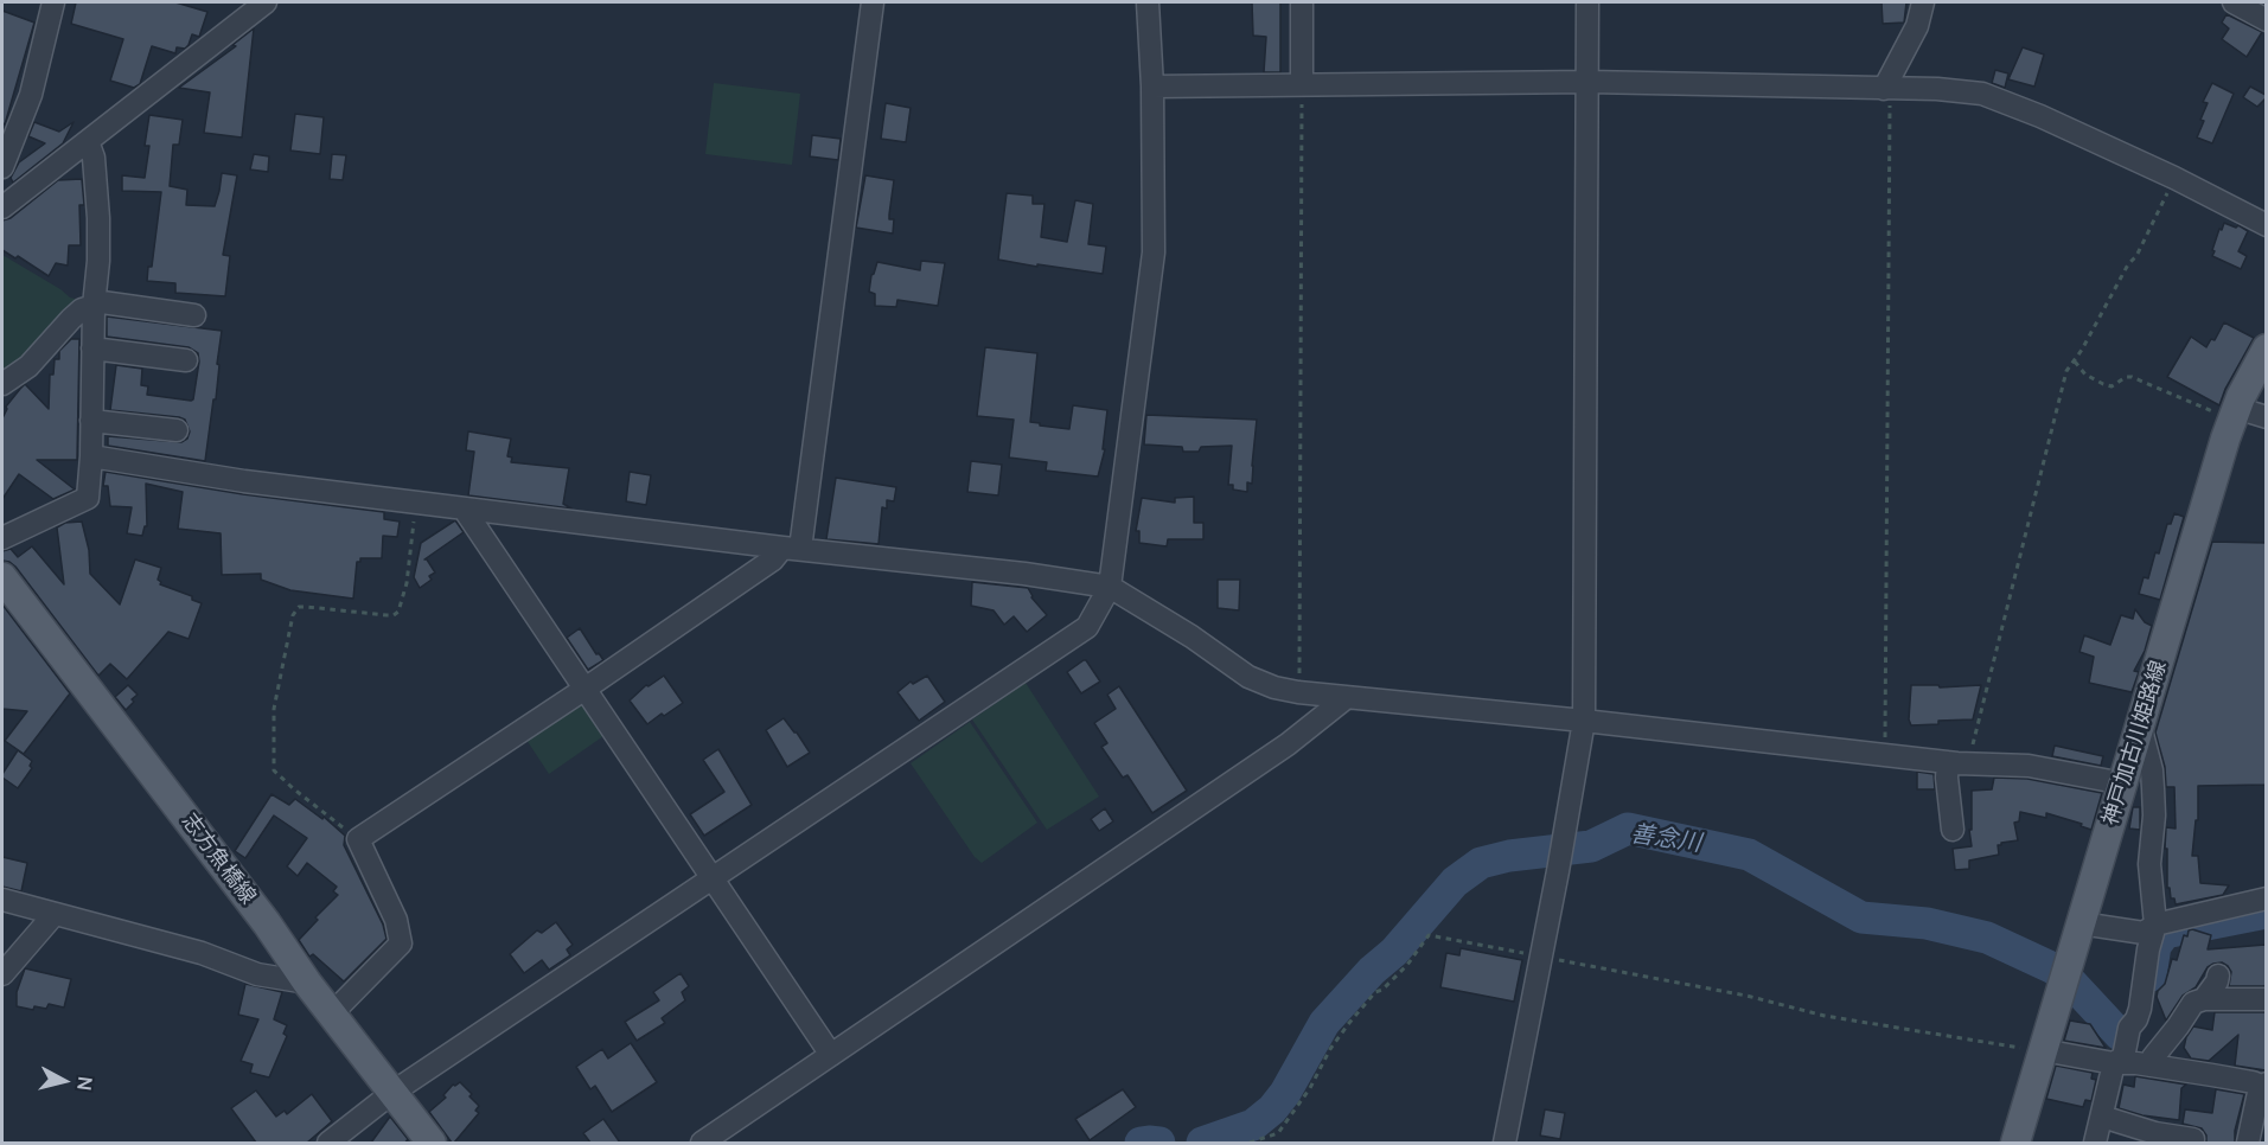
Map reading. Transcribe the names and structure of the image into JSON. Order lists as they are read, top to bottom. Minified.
{"streets":{"main road":["神戸加古川姫路線","志方魚橋線"]},"water":["善念川"],"north":"right"}
